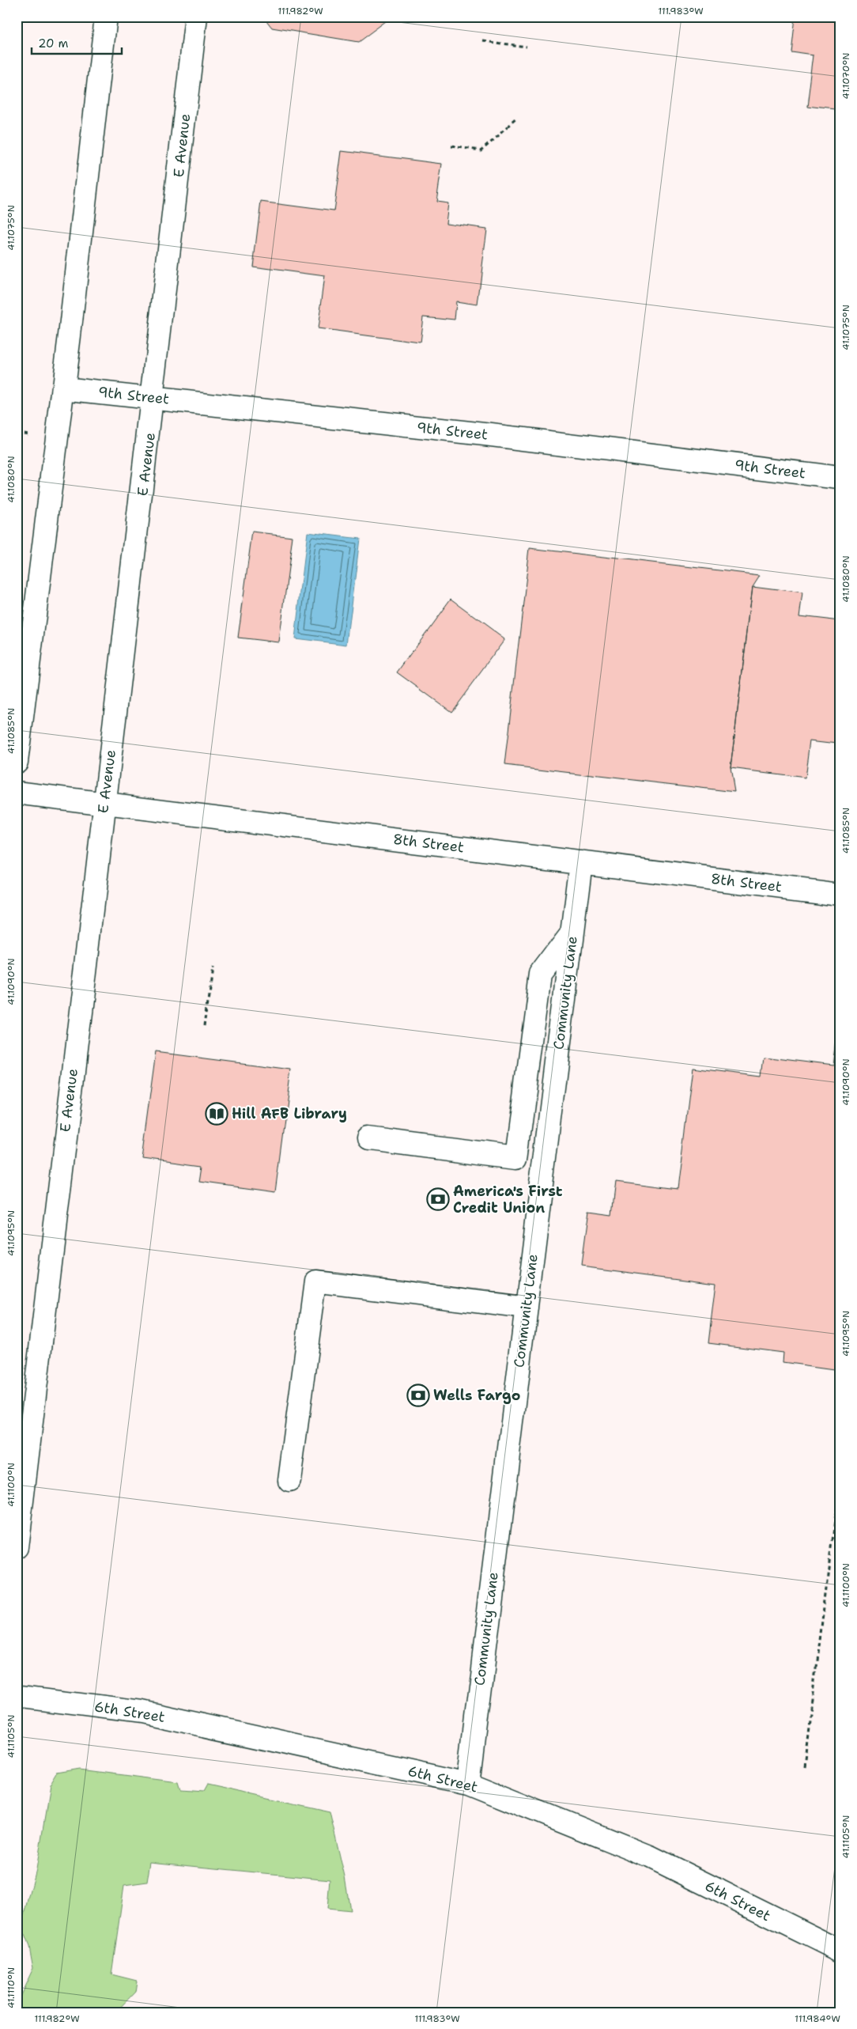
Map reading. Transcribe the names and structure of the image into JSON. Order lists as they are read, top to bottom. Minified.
{"streets":{"lane":["E Avenue","9th Street","8th Street","Community Lane","6th Street"]},"crossings":[["E Avenue","9th Street"],["E Avenue","8th Street"],["8th Street","Community Lane"],["Community Lane","6th Street"]],"places":{"library":["Hill AFB Library"],"bank":["America's First Credit Union","Wells Fargo"]},"scale_bar":"20 m","coordinates":["111.982°W","111.983°W","41.1070°N","41.1075°N","41.1080°N","41.1085°N","41.1090°N","41.1095°N","41.1100°N","41.1105°N","41.1110°N","111.984°W"]}
